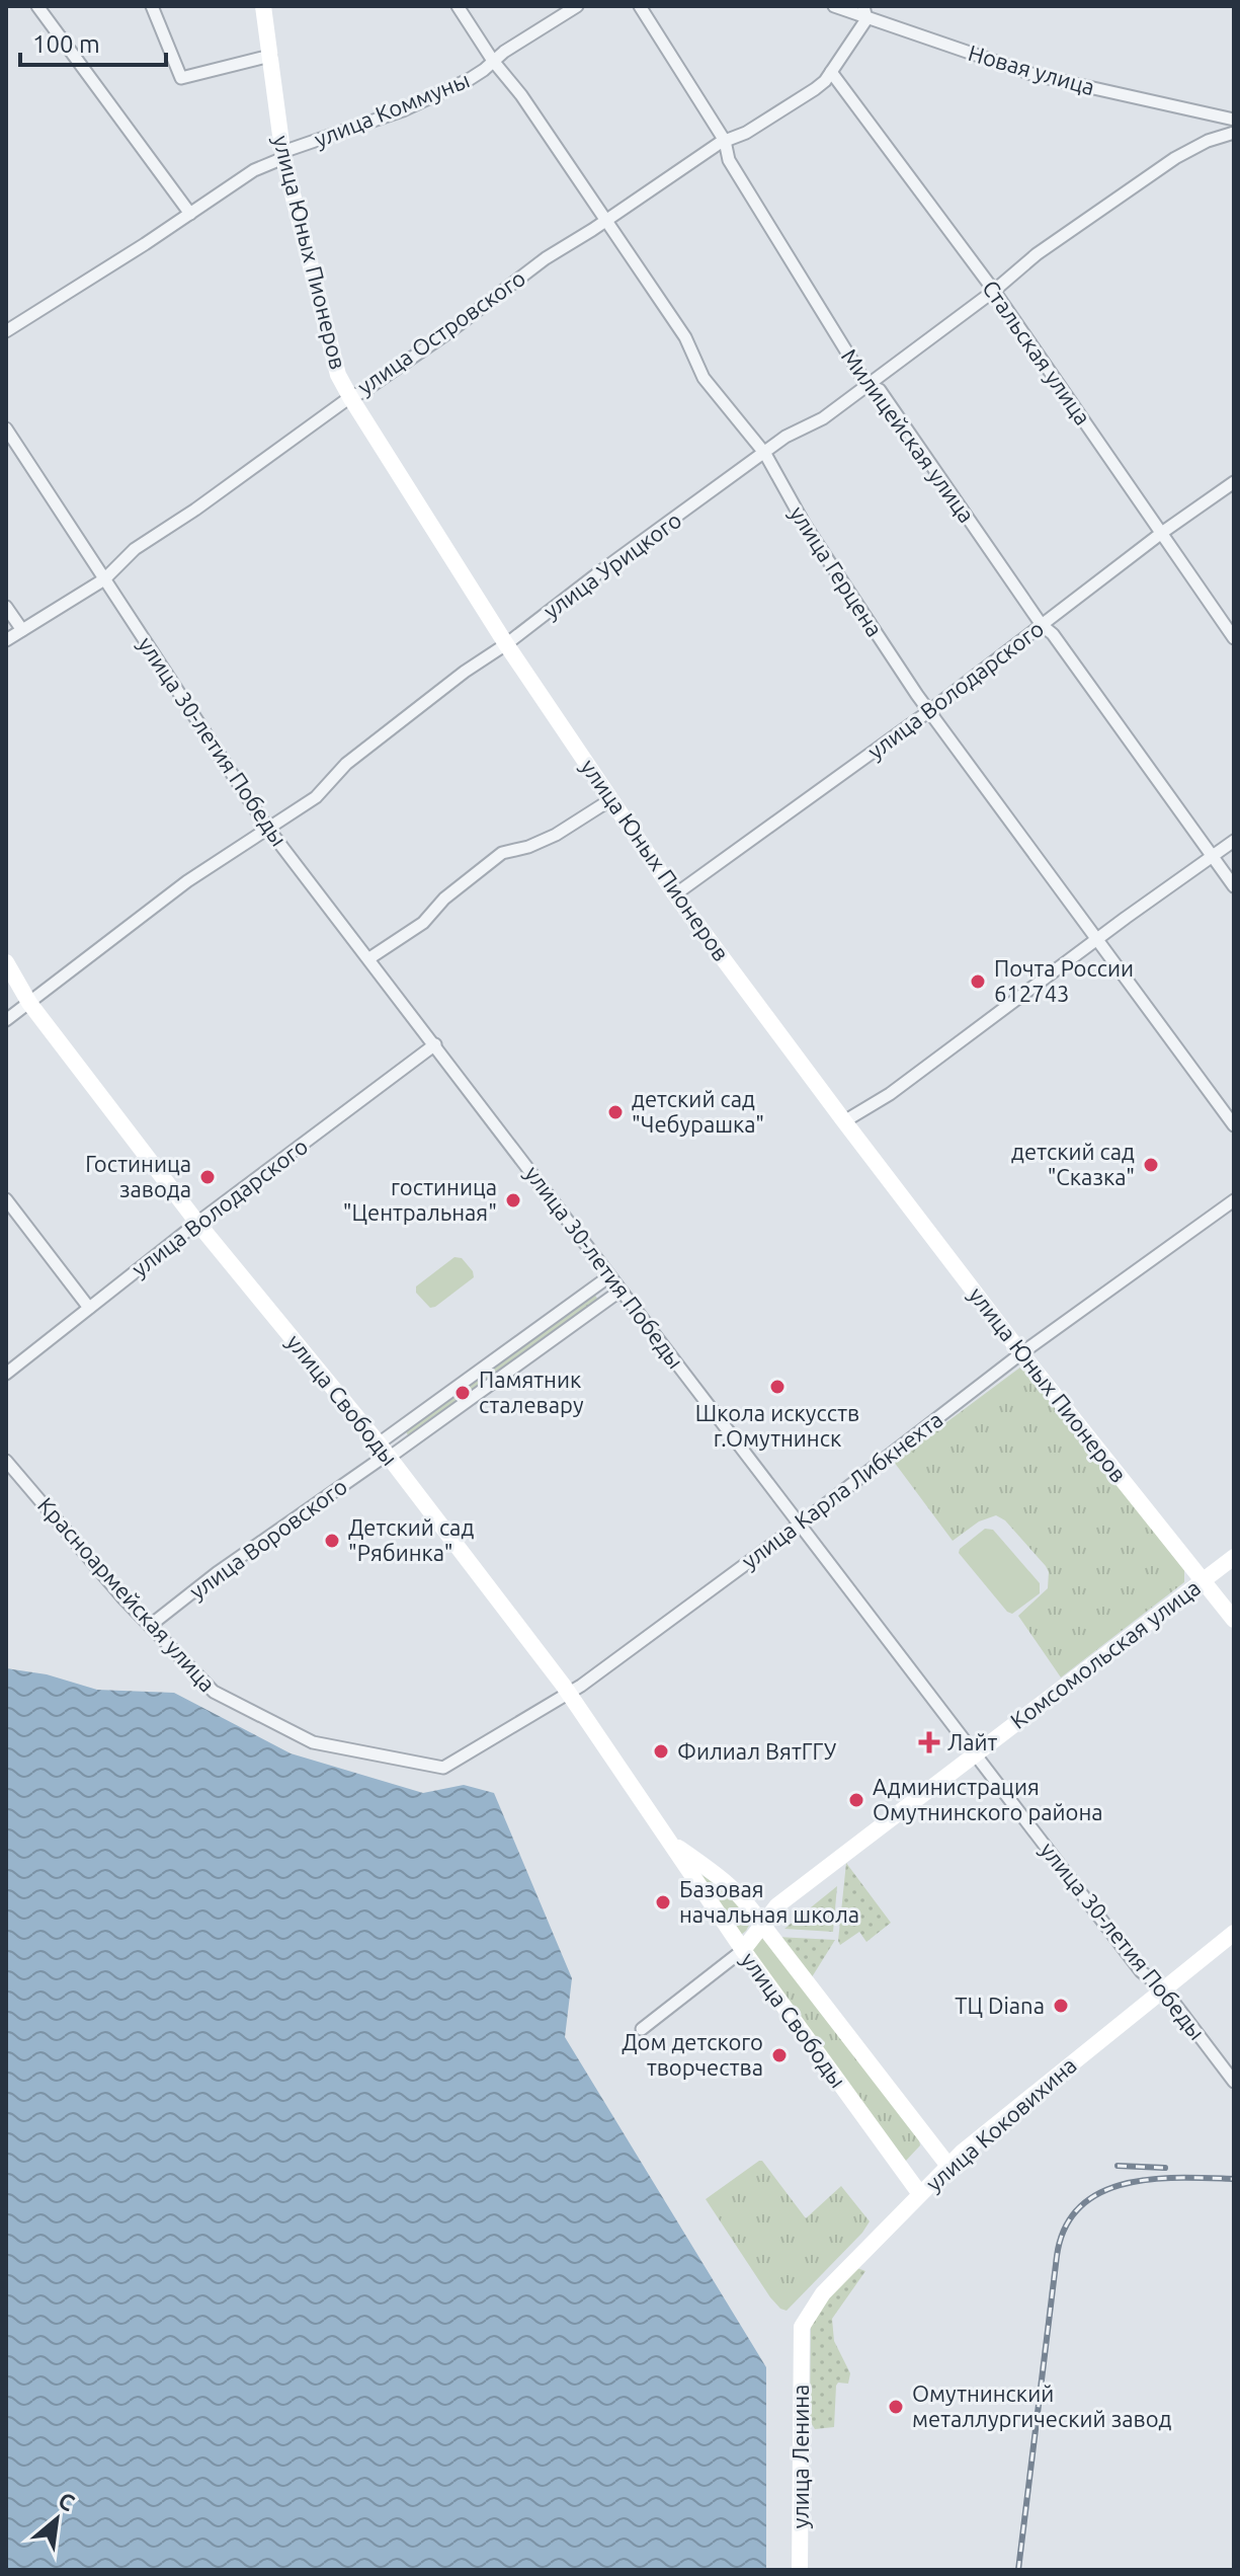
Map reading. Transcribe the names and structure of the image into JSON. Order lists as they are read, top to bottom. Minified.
{"streets":{"main road":["улица Юных Пионеров","улица Свободы","Комсомольская улица","улица Коковихина","улица Ленина"],"street":["Новая улица","улица Коммуны","улица Островского","Стальская улица","Милицейская улица","улица Урицкого","улица Герцена","улица Володарского","улица 30-летия Победы","улица Карла Либкнехта","улица Воровского","Красноармейская улица"]},"crossings":[["Новая улица","улица Островского"],["улица Коммуны","улица Юных Пионеров"],["улица Коммуны","улица Герцена"],["улица Юных Пионеров","улица Островского"],["улица Юных Пионеров","улица Урицкого"],["улица Юных Пионеров","улица Володарского"],["улица Юных Пионеров","улица Карла Либкнехта"],["улица Юных Пионеров","Комсомольская улица"],["улица Островского","Стальская улица"],["улица Островского","Милицейская улица"],["улица Островского","улица Герцена"],["улица Островского","улица 30-летия Победы"],["Стальская улица","улица Урицкого"],["Стальская улица","улица Володарского"],["Милицейская улица","улица Урицкого"],["Милицейская улица","улица Володарского"],["улица Урицкого","улица Герцена"],["улица Урицкого","улица 30-летия Победы"],["улица Урицкого","улица Свободы"],["улица Герцена","улица Володарского"],["улица Володарского","улица 30-летия Победы"],["улица Володарского","улица Свободы"],["улица 30-летия Победы","улица Карла Либкнехта"],["улица 30-летия Победы","улица Воровского"],["улица 30-летия Победы","Комсомольская улица"],["улица 30-летия Победы","улица Коковихина"],["улица Свободы","улица Карла Либкнехта"],["улица Свободы","улица Воровского"],["улица Свободы","Комсомольская улица"],["улица Свободы","улица Коковихина"],["улица Карла Либкнехта","Красноармейская улица"],["улица Воровского","Красноармейская улица"],["улица Коковихина","улица Ленина"]],"places":{"other":["Почта России 612743","детский сад \"Чебурашка\"","детский сад \"Сказка\"","Гостиница завода","гостиница \"Центральная\"","Школа искусств г.Омутнинск","Памятник сталевару","Детский сад \"Рябинка\"","Филиал ВятГГУ","Администрация Омутнинского района","Базовая начальная школа","ТЦ Diana","Дом детского творчества","Омутнинский металлургический завод"],"health":["Лайт"]},"scale_bar":"100 m","north":"top right"}
